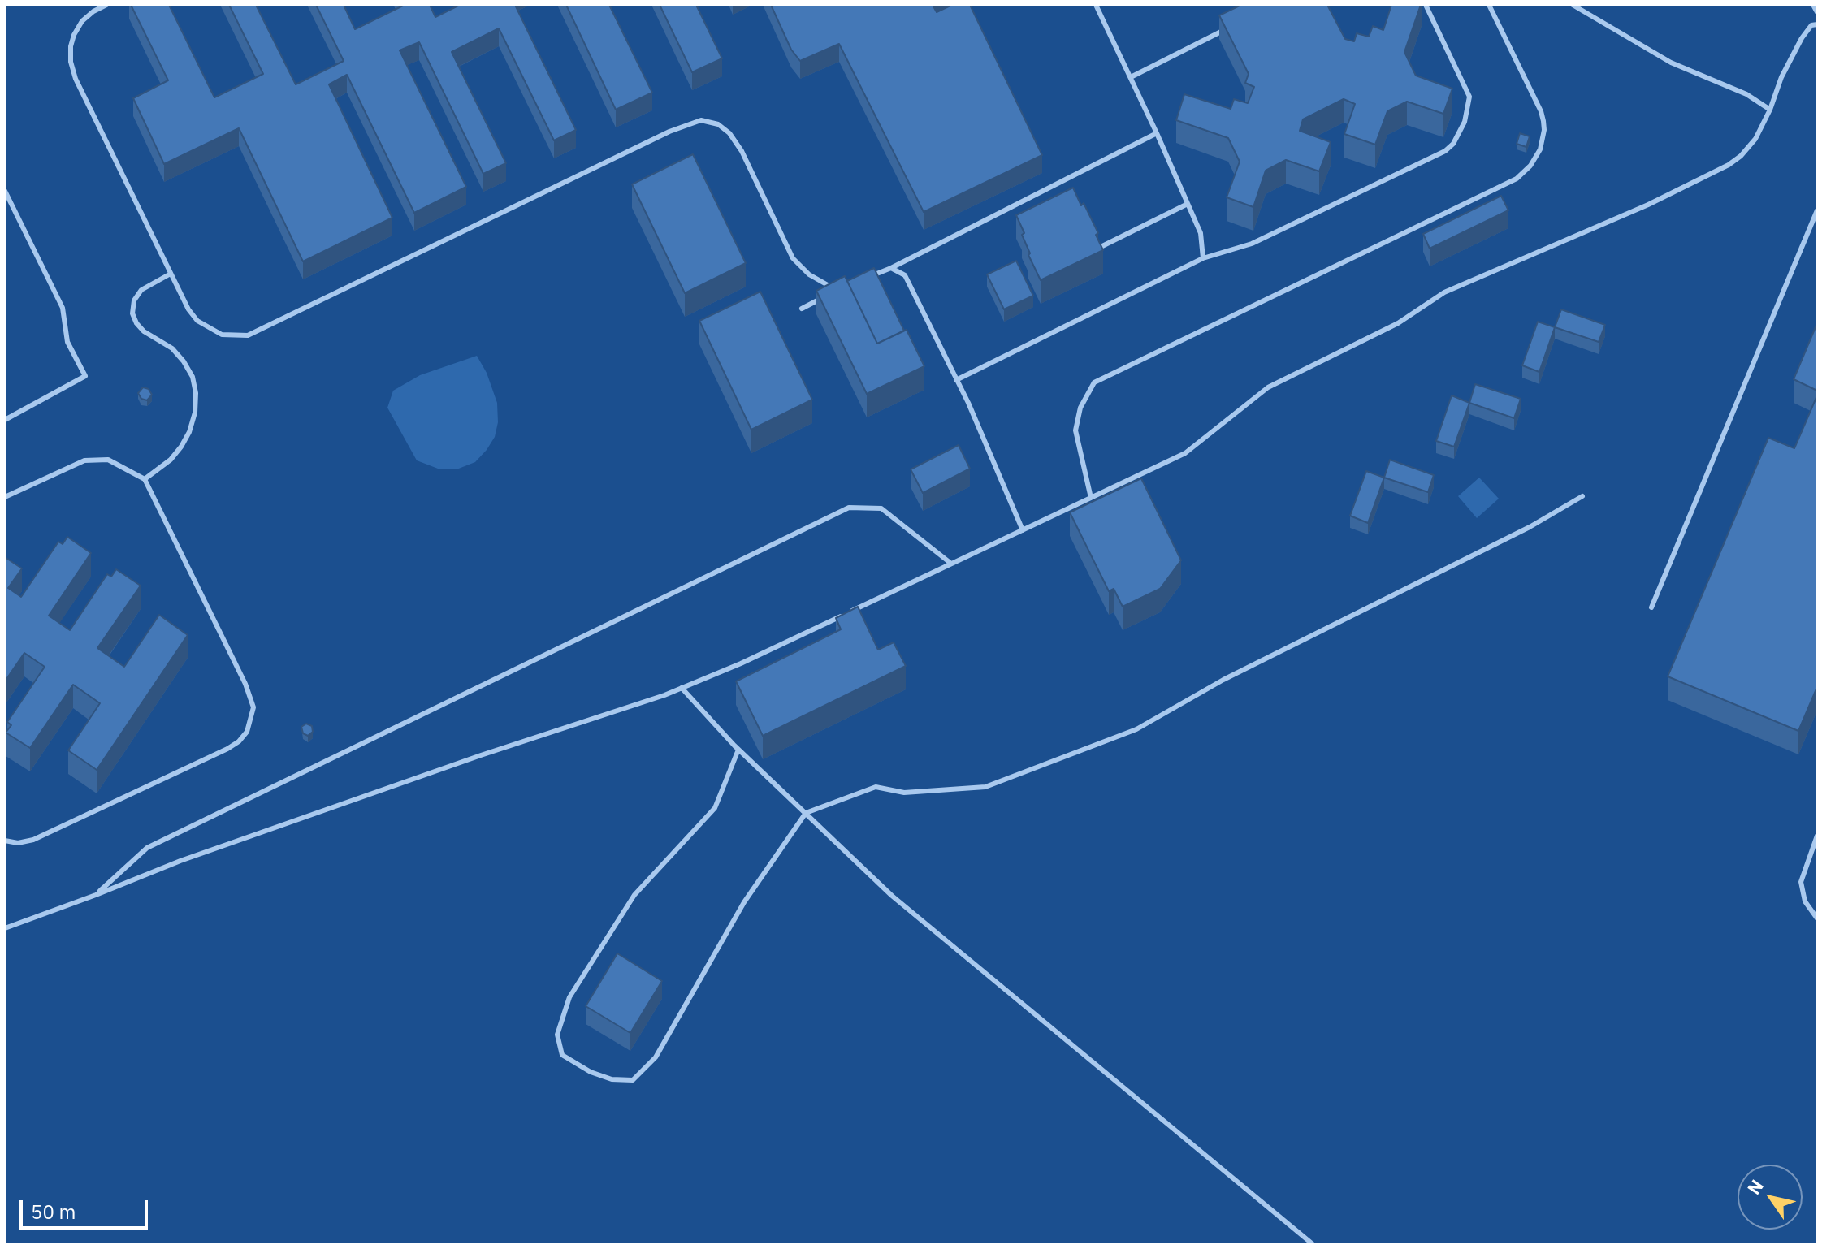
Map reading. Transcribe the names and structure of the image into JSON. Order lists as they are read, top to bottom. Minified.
{"scale_bar":"50 m","north":"top left"}
